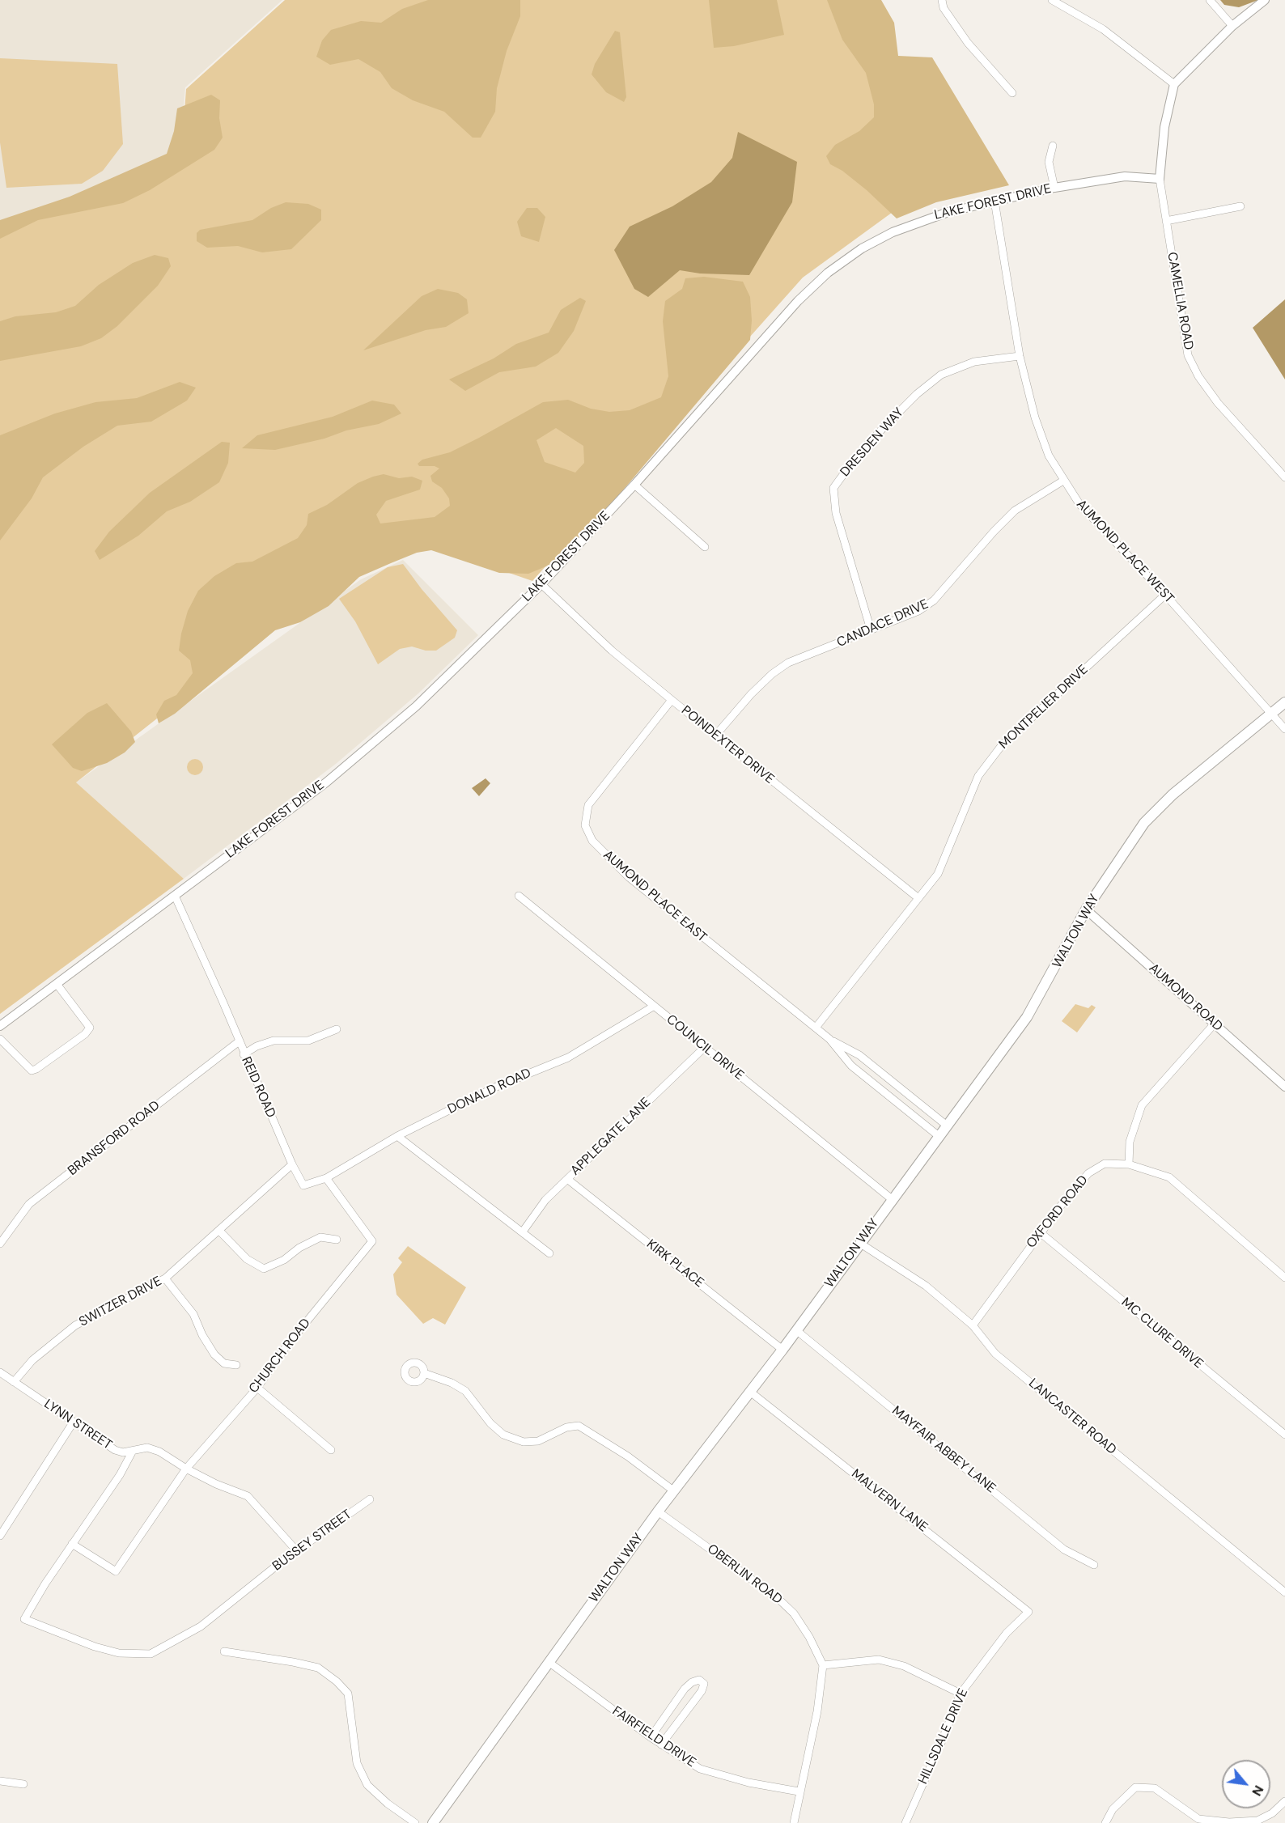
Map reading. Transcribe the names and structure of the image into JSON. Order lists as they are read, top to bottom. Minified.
{"streets":{"main road":["WALTON WAY"],"street":["LAKE FOREST DRIVE","CAMELLIA ROAD","DRESDEN WAY","AUMOND PLACE WEST","CANDACE DRIVE","MONTPELIER DRIVE","POINDEXTER DRIVE","AUMOND PLACE EAST","AUMOND ROAD","COUNCIL DRIVE","REID ROAD","DONALD ROAD","APPLEGATE LANE","BRANSFORD ROAD","OXFORD ROAD","KIRK PLACE","SWITZER DRIVE","MC CLURE DRIVE","CHURCH ROAD","LANCASTER ROAD","LYNN STREET","MAYFAIR ABBEY LANE","MALVERN LANE","BUSSEY STREET","OBERLIN ROAD","HILLSDALE DRIVE","FAIRFIELD DRIVE"]},"crossings":[["LAKE FOREST DRIVE","CAMELLIA ROAD"],["LAKE FOREST DRIVE","AUMOND PLACE WEST"],["LAKE FOREST DRIVE","POINDEXTER DRIVE"],["LAKE FOREST DRIVE","REID ROAD"],["DRESDEN WAY","AUMOND PLACE WEST"],["DRESDEN WAY","CANDACE DRIVE"],["AUMOND PLACE WEST","CANDACE DRIVE"],["AUMOND PLACE WEST","MONTPELIER DRIVE"],["AUMOND PLACE WEST","WALTON WAY"],["CANDACE DRIVE","POINDEXTER DRIVE"],["MONTPELIER DRIVE","POINDEXTER DRIVE"],["MONTPELIER DRIVE","AUMOND PLACE EAST"],["POINDEXTER DRIVE","AUMOND PLACE EAST"],["AUMOND PLACE EAST","WALTON WAY"],["WALTON WAY","AUMOND ROAD"],["WALTON WAY","COUNCIL DRIVE"],["WALTON WAY","KIRK PLACE"],["WALTON WAY","LANCASTER ROAD"],["WALTON WAY","MAYFAIR ABBEY LANE"],["WALTON WAY","MALVERN LANE"],["WALTON WAY","OBERLIN ROAD"],["WALTON WAY","FAIRFIELD DRIVE"],["COUNCIL DRIVE","DONALD ROAD"],["COUNCIL DRIVE","APPLEGATE LANE"],["REID ROAD","DONALD ROAD"],["REID ROAD","BRANSFORD ROAD"],["REID ROAD","SWITZER DRIVE"],["REID ROAD","CHURCH ROAD"],["DONALD ROAD","CHURCH ROAD"],["APPLEGATE LANE","KIRK PLACE"],["OXFORD ROAD","MC CLURE DRIVE"],["OXFORD ROAD","LANCASTER ROAD"],["SWITZER DRIVE","LYNN STREET"],["CHURCH ROAD","LYNN STREET"],["CHURCH ROAD","BUSSEY STREET"],["LYNN STREET","BUSSEY STREET"],["MALVERN LANE","HILLSDALE DRIVE"]],"north":"bottom right"}
